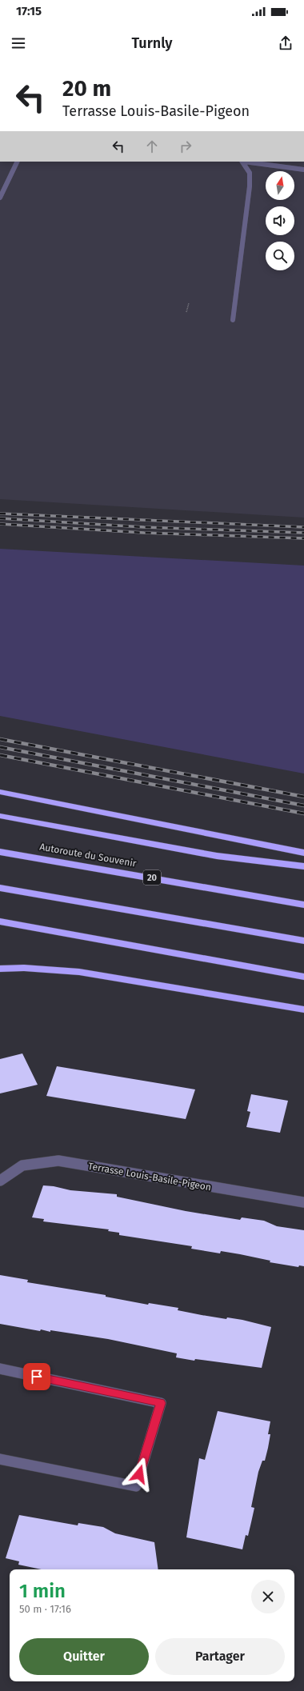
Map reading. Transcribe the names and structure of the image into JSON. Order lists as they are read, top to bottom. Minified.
{"streets":{"highway":["Autoroute du Souvenir","20"],"street":["Terrasse Louis-Basile-Pigeon"]},"north":"top","page":{"status":"17:15","header":"Turnly","turn":["20 m","Terrasse Louis-Basile-Pigeon"],"heading":["1 min","50 m · 17:16"],"buttons":["Quitter","Partager"]}}
